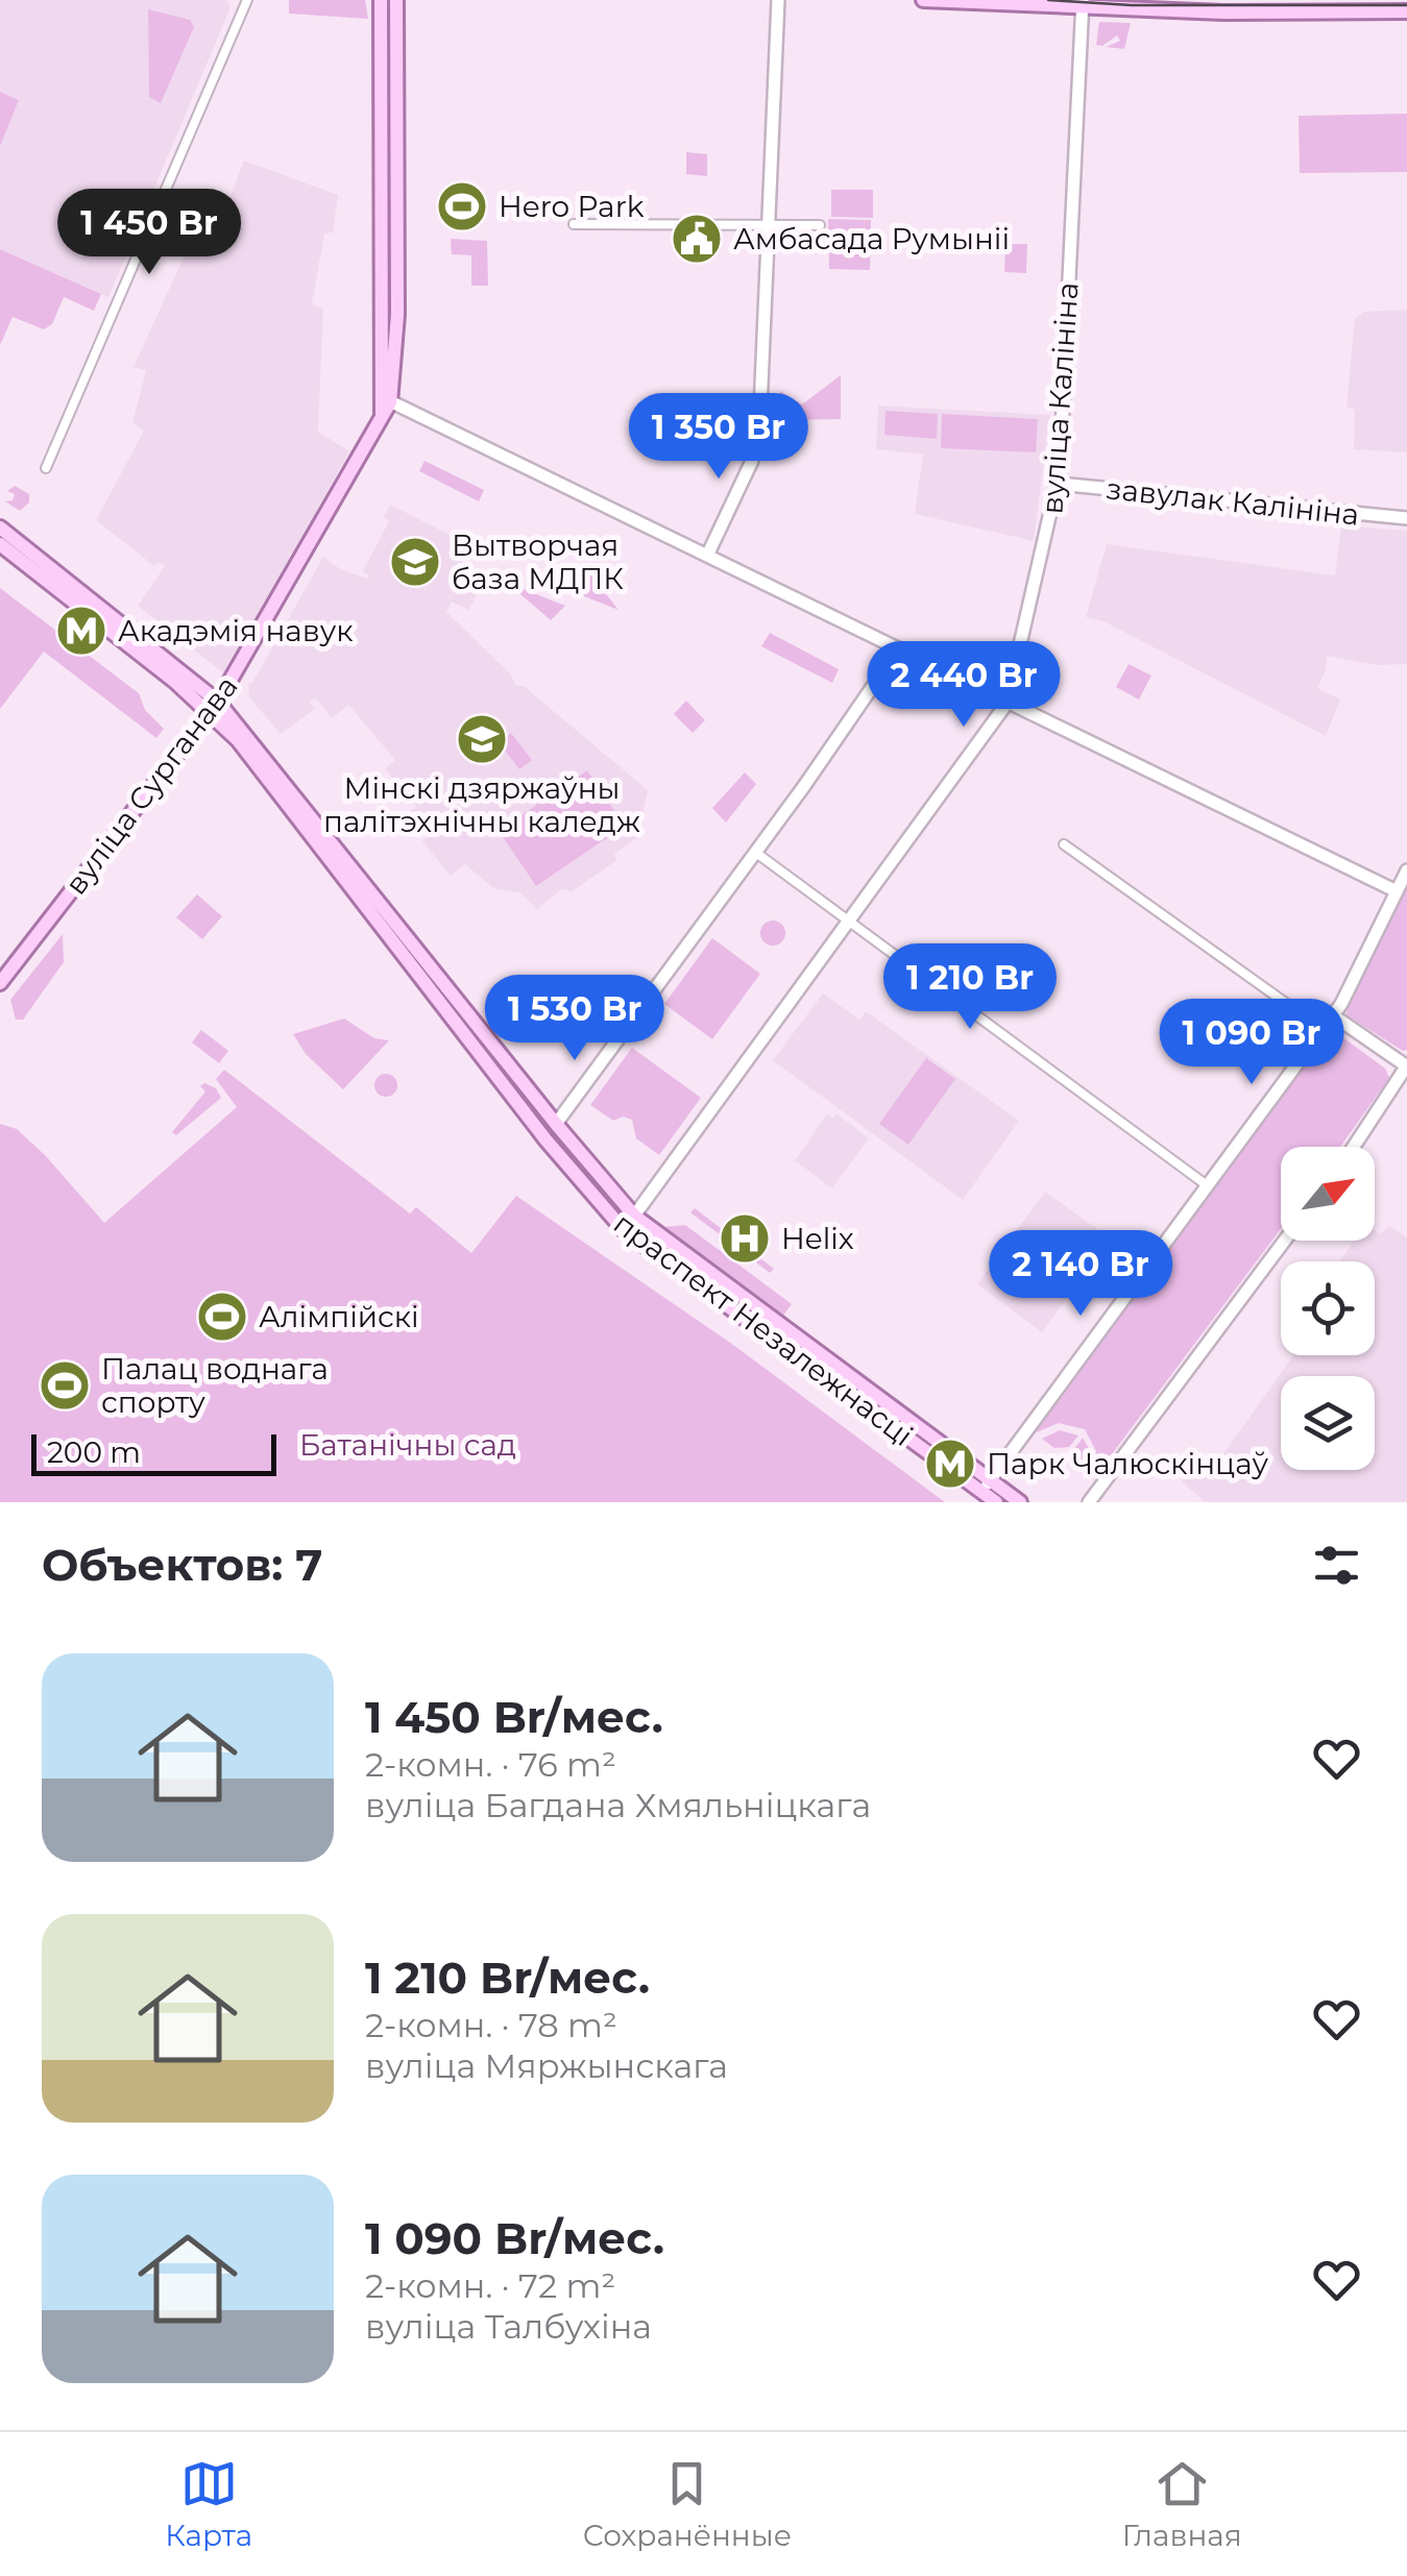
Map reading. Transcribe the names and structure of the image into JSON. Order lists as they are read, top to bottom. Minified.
{"streets":{"main road":["вуліца Калініна","завулак Калініна","вуліца Сурганава","праспект Незалежнасці"]},"crossings":[["вуліца Калініна","завулак Калініна"],["вуліца Калініна","праспект Незалежнасці"],["вуліца Сурганава","праспект Незалежнасці"]],"parks":["Батанічны сад"],"places":{"sports":["Hero Park","Алімпійскі","Палац воднага спорту"],"public building":["Амбасада Румыніі"],"school or university":["Вытворчая база МДПК","Мінскі дзяржаўны палітэхнічны каледж"],"metro station":["Акадэмія навук","Парк Чалюскінцаў"],"hospital":["Helix"]},"scale_bar":"200 m","north":"top right","page":{"price":["1 450 Br","1 350 Br","2 440 Br","1 210 Br","1 530 Br","1 090 Br","2 140 Br"],"scale":"200 m","heading":"Объектов: 7","list":[{"name":"1 450 Br/мес.","note":"2-комн. · 76 m² · вуліца Багдана Хмяльніцкага"},{"name":"1 210 Br/мес.","note":"2-комн. · 78 m² · вуліца Мяржынскага"},{"name":"1 090 Br/мес.","note":"2-комн. · 72 m² · вуліца Талбухіна"}],"tabs":["Карта","Сохранённые","Главная"]}}
